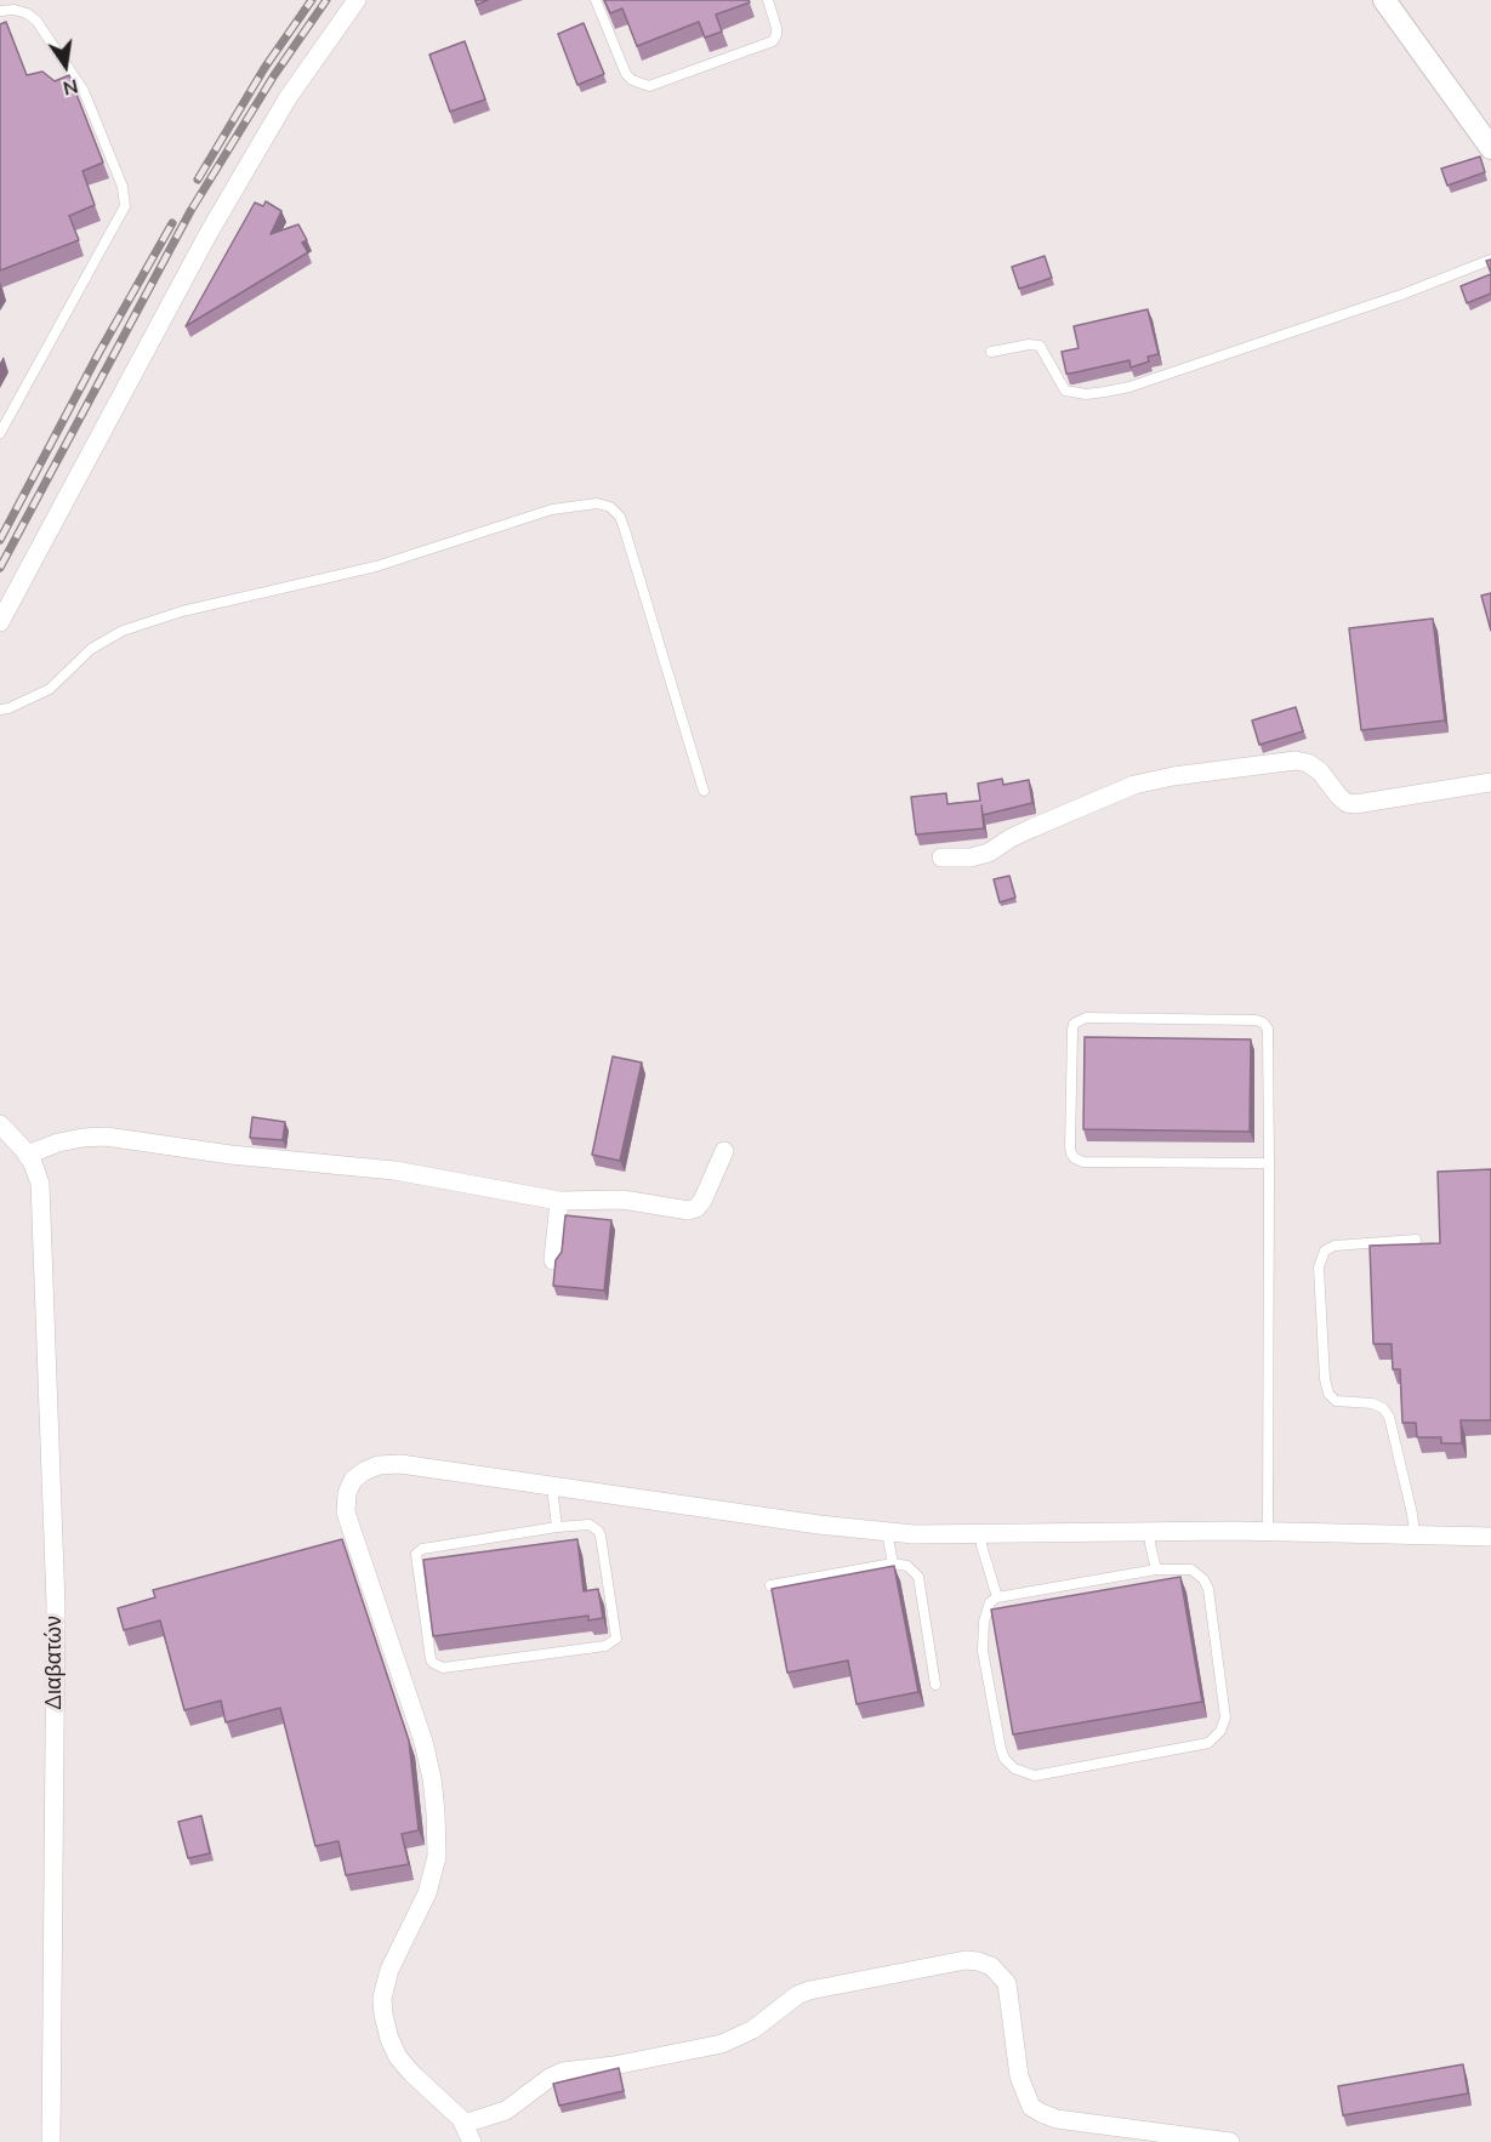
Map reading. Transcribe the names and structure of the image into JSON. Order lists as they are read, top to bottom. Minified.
{"streets":{"street":["Διαβατών"]},"north":"bottom"}
